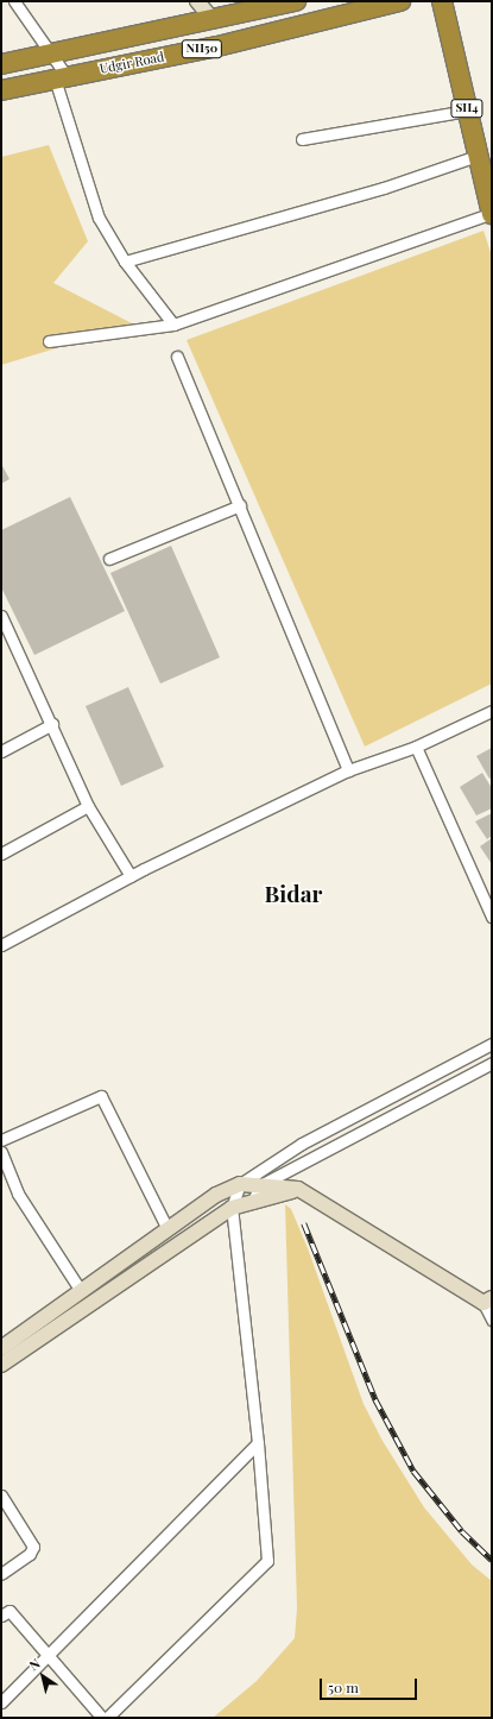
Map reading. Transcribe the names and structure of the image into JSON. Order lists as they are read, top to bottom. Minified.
{"streets":{"highway":["NH50","Udgir Road","SH4"]},"districts":["Bidar"],"scale_bar":"50 m","north":"top left"}
